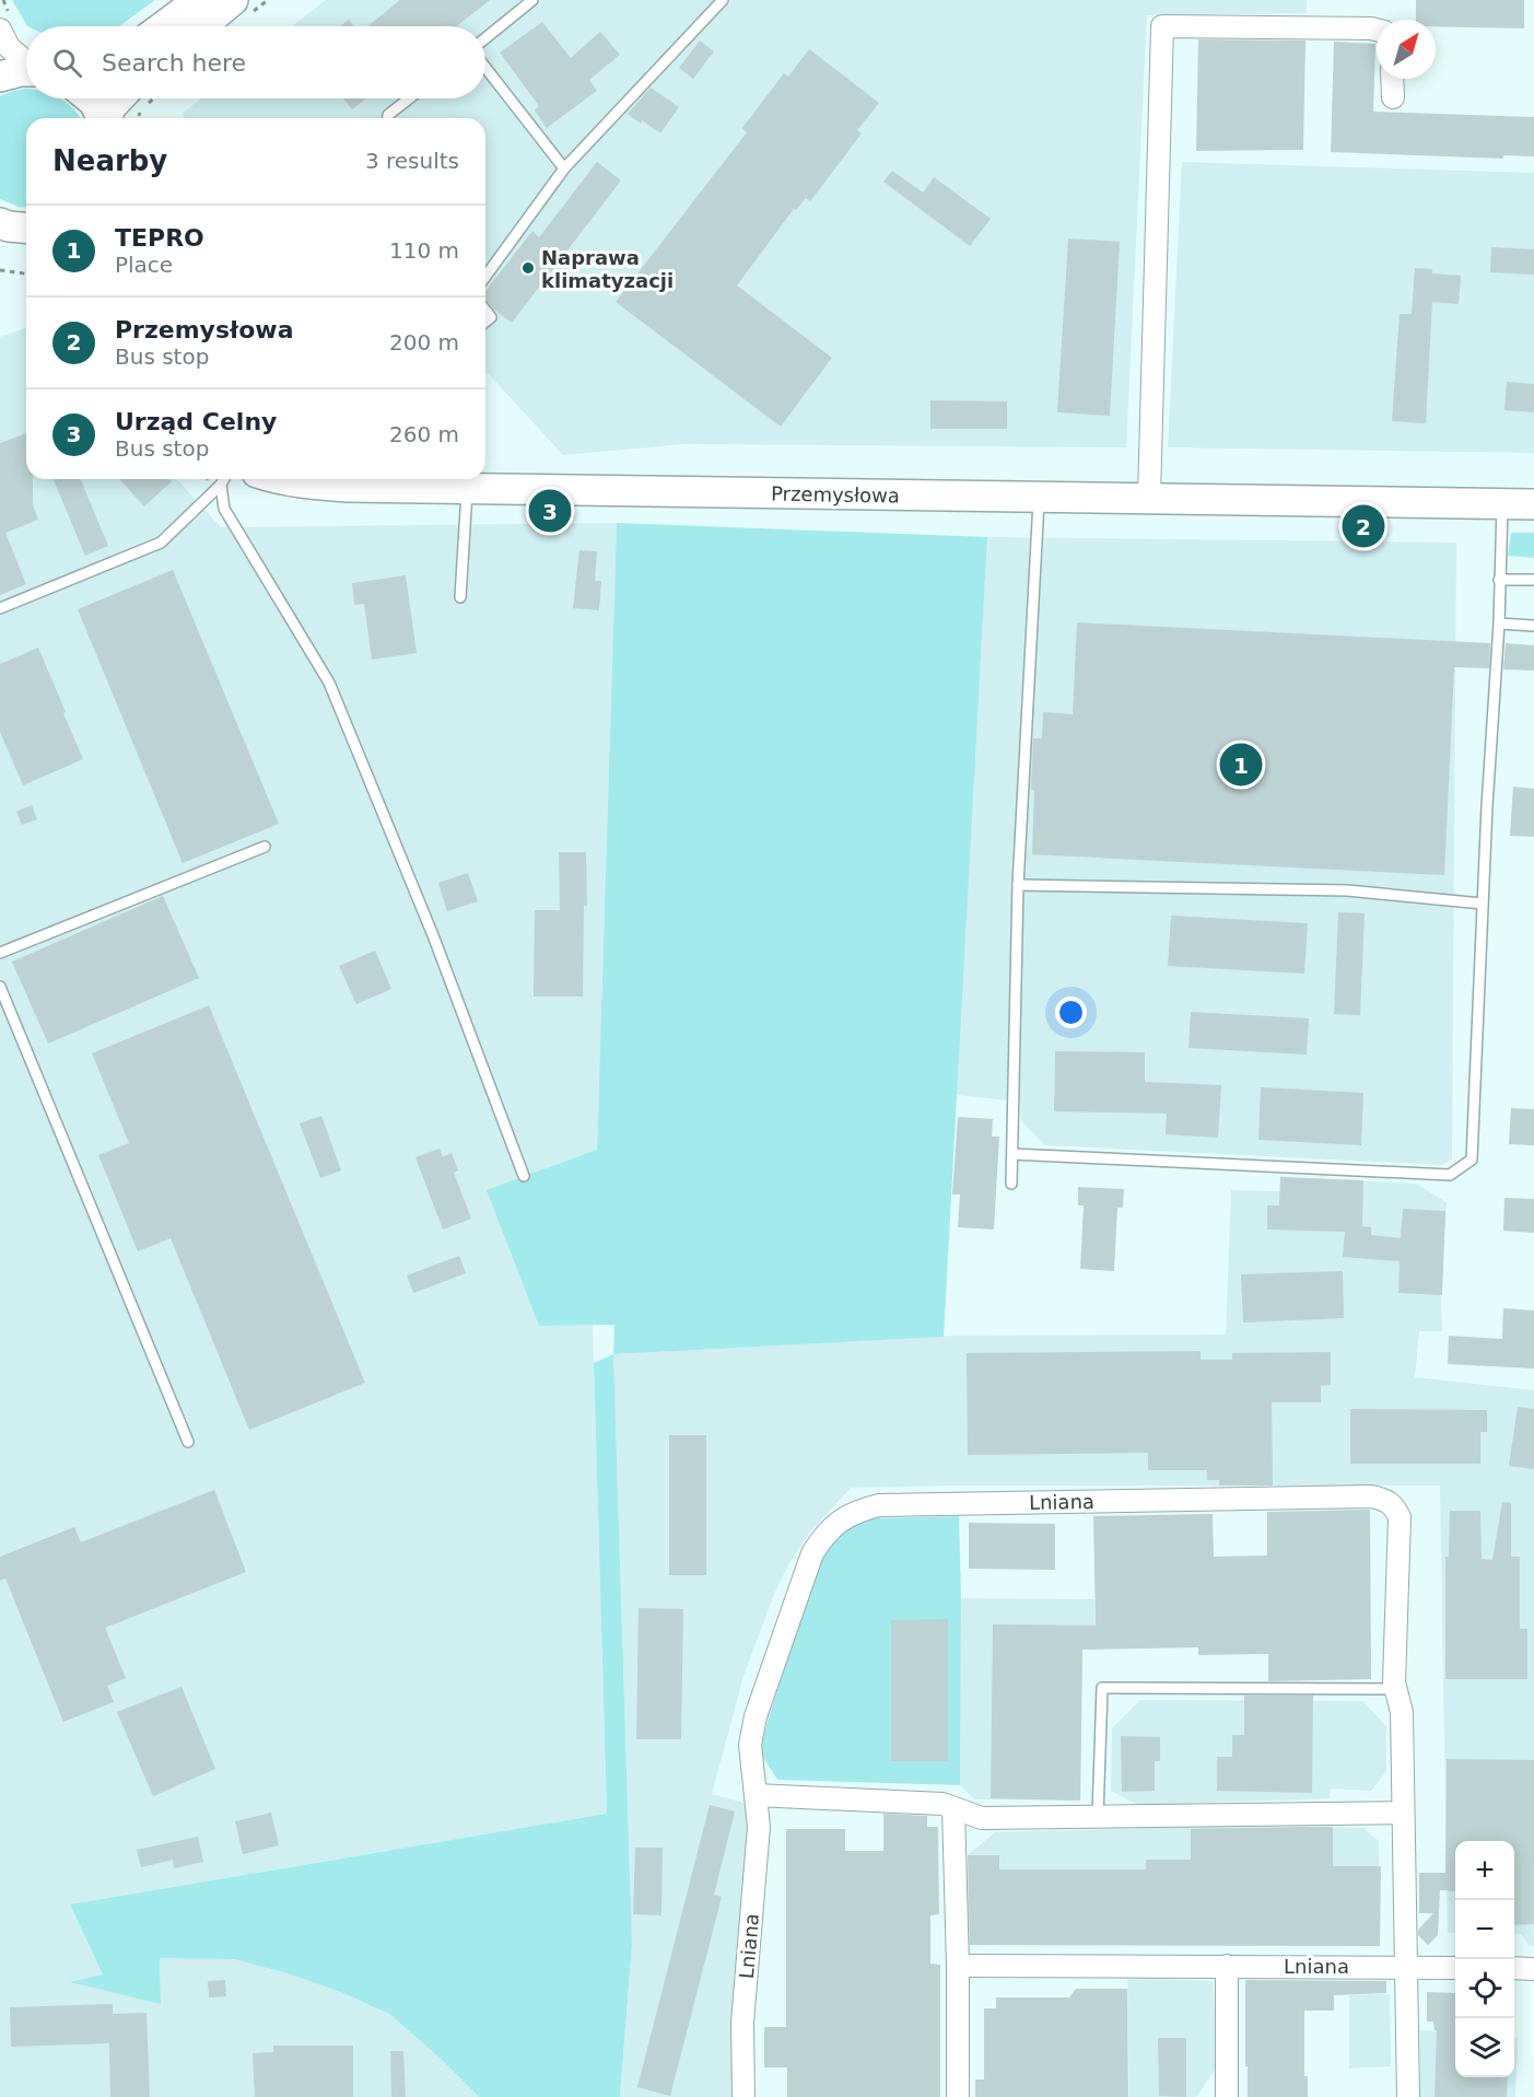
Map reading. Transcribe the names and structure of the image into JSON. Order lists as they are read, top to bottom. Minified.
{"streets":{"street":["Przemysłowa","Lniana"]},"places":["Naprawa klimatyzacji"],"north":"top right","page":{"search":"Search here","heading":["Nearby","3 results"],"list":[{"mark":"1","name":"TEPRO","note":"Place","value":"110 m"},{"mark":"2","name":"Przemysłowa","note":"Bus stop","value":"200 m"},{"mark":"3","name":"Urząd Celny","note":"Bus stop","value":"260 m"}],"pins":["3","2","1"],"map_buttons":["+","−"]}}
